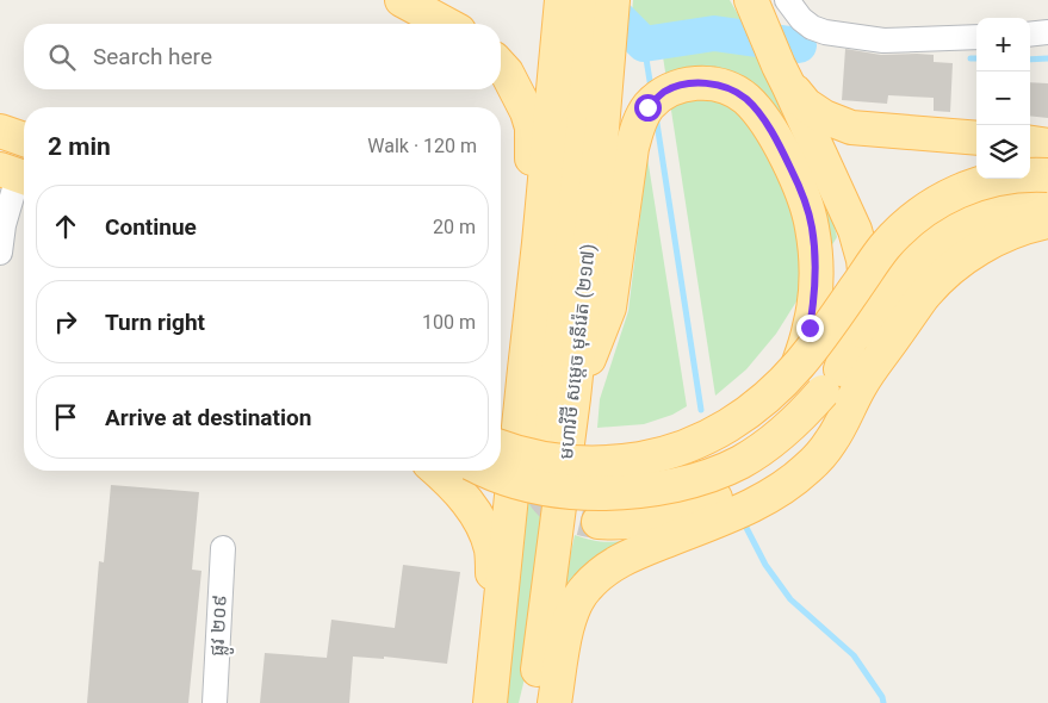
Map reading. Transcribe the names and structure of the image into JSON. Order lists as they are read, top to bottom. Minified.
{"streets":{"main road":["មហាវិថី សម្តេច មុនីរ៉េត (២១៧)"],"street":["ផ្លូវ ២០៩"]},"page":{"map_buttons":["+","−"],"search":"Search here","heading":["2 min","Walk · 120 m"],"list":[["Continue","20 m"],["Turn right","100 m"],"Arrive at destination"]}}
